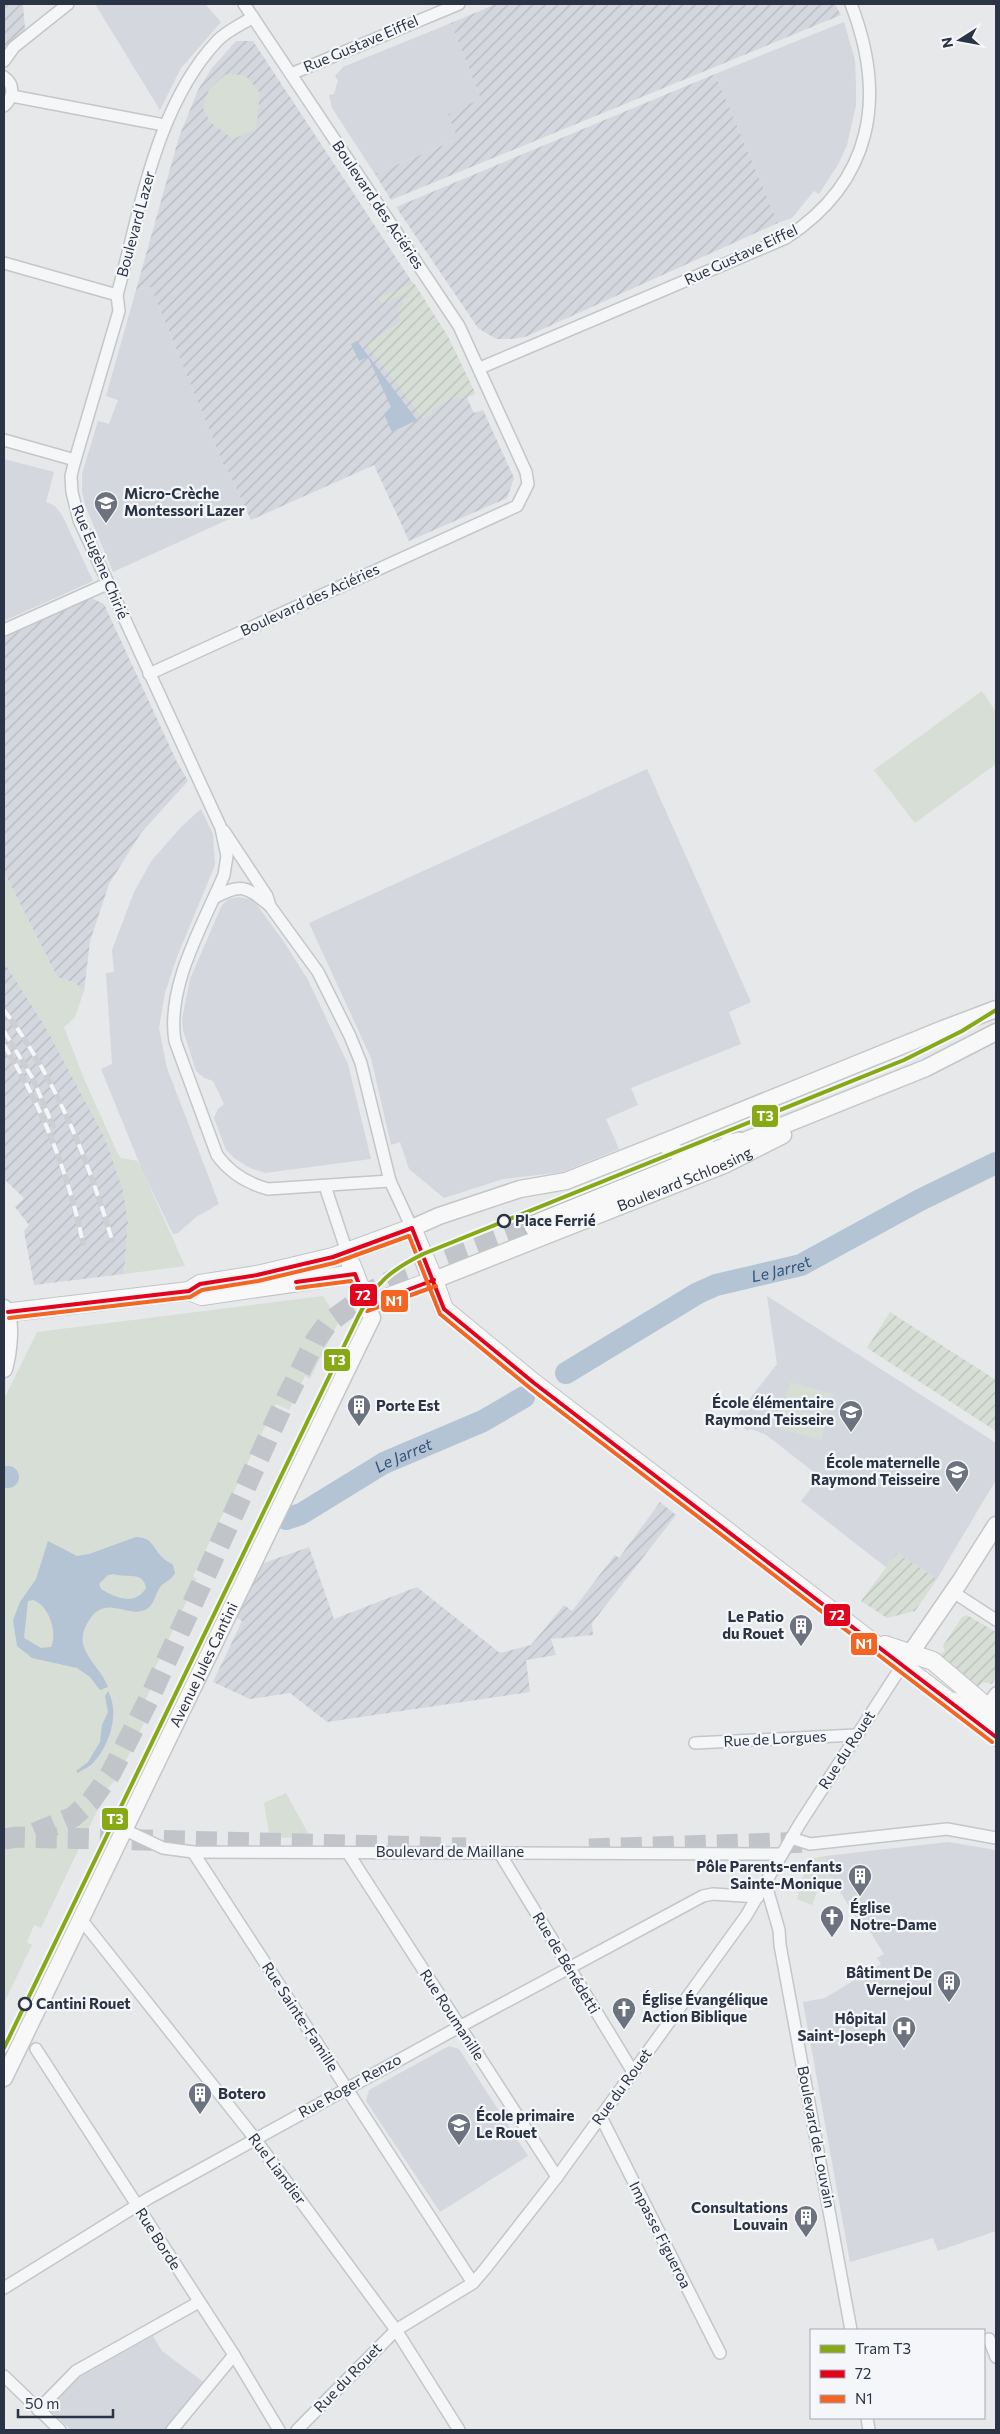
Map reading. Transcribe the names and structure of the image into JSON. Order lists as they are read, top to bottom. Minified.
{"streets":{"main road":["Boulevard Schloesing","Avenue Jules Cantini"],"street":["Rue Gustave Eiffel","Boulevard des Aciéries","Boulevard Lazer","Rue Eugène Chirié","Rue de Lorgues","Rue du Rouet","Boulevard de Maillane","Rue de Bénédetti","Rue Roumanille","Rue Sainte-Famille","Rue Roger Renzo","Boulevard de Louvain","Rue Liandier","Impasse Figueroa","Rue Borde"]},"crossings":[["Rue Gustave Eiffel","Boulevard des Aciéries"],["Boulevard des Aciéries","Boulevard Lazer"],["Boulevard des Aciéries","Rue Eugène Chirié"],["Boulevard Lazer","Rue Eugène Chirié"],["Avenue Jules Cantini","Boulevard de Maillane"],["Avenue Jules Cantini","Rue Liandier"],["Rue de Lorgues","Rue du Rouet"],["Rue du Rouet","Boulevard de Maillane"],["Rue du Rouet","Rue de Bénédetti"],["Rue du Rouet","Rue Roumanille"],["Rue du Rouet","Rue Sainte-Famille"],["Rue du Rouet","Rue Roger Renzo"],["Rue du Rouet","Boulevard de Louvain"],["Rue du Rouet","Rue Liandier"],["Rue du Rouet","Impasse Figueroa"],["Boulevard de Maillane","Rue de Bénédetti"],["Boulevard de Maillane","Rue Roumanille"],["Boulevard de Maillane","Rue Sainte-Famille"],["Rue de Bénédetti","Rue Roger Renzo"],["Rue Roumanille","Rue Roger Renzo"],["Rue Sainte-Famille","Rue Roger Renzo"],["Rue Roger Renzo","Rue Liandier"],["Rue Roger Renzo","Rue Borde"]],"water":["Le Jarret"],"places":{"school or university":["Micro-Crèche Montessori Lazer","École élémentaire Raymond Teisseire","École maternelle Raymond Teisseire","École primaire Le Rouet"],"other":["Place Ferrié","Cantini Rouet"],"building":["Porte Est","Le Patio du Rouet","Pôle Parents-enfants Sainte-Monique","Bâtiment De Vernejoul","Botero","Consultations Louvain"],"church":["Église Notre-Dame","Église Évangélique Action Biblique"],"hospital":["Hôpital Saint-Joseph"]},"lines":["tram line T3","transit line 72","transit line N1"],"legend":["Tram T3","72","N1"],"scale_bar":"50 m","north":"left"}
